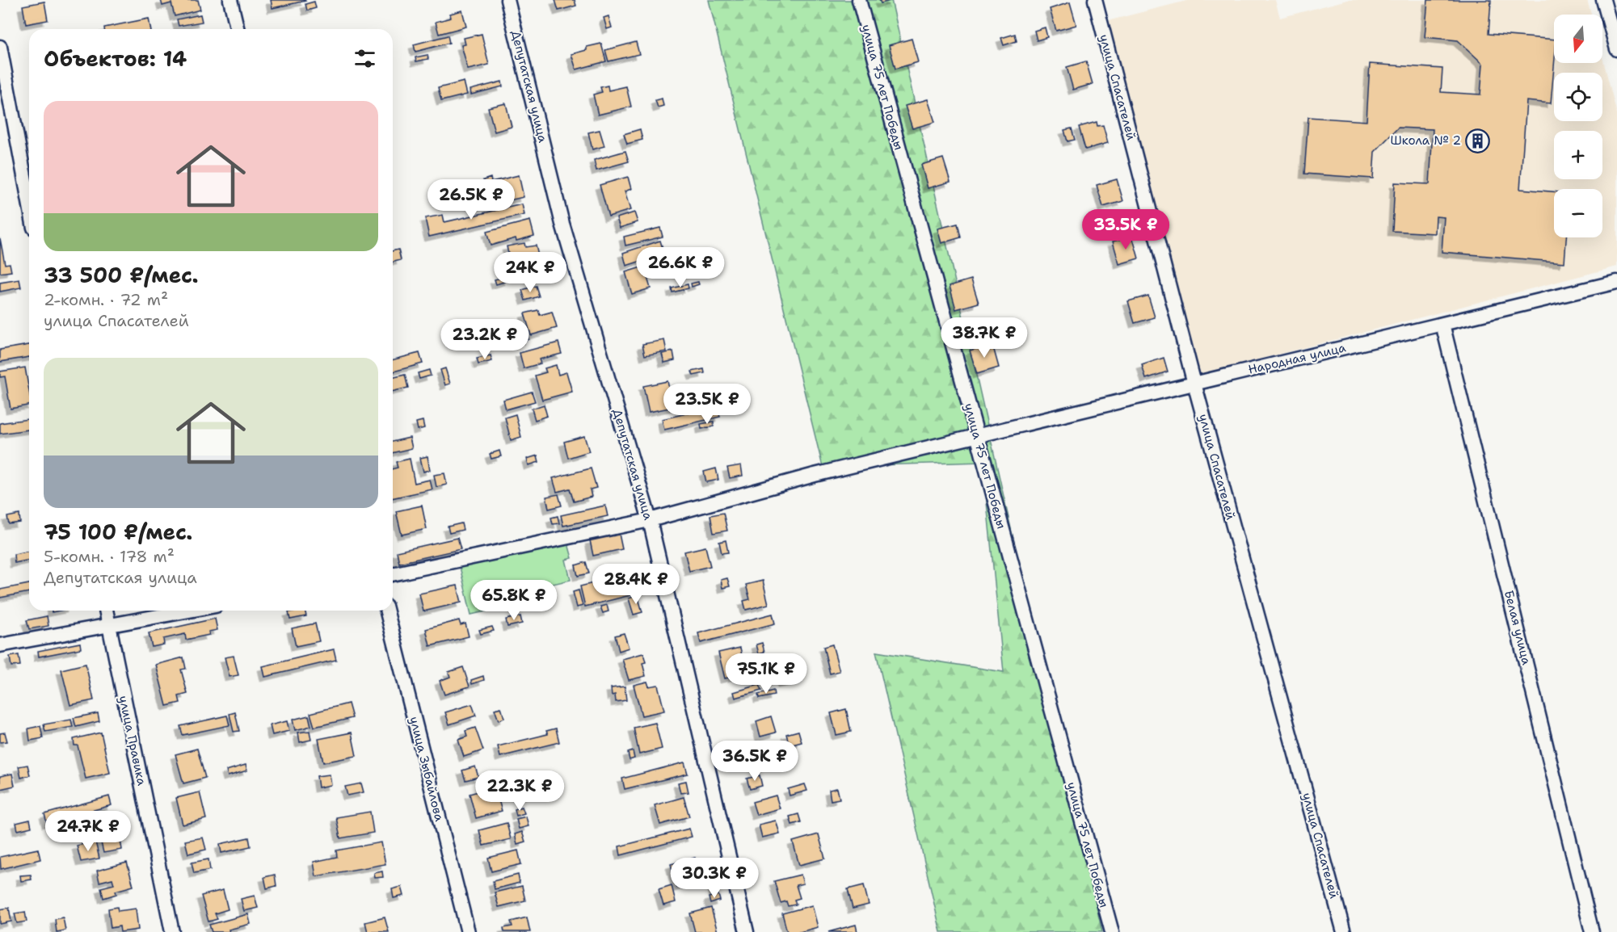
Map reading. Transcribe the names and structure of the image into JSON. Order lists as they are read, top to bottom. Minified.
{"streets":{"street":["Депутатская улица","улица 75 лет Победы","улица Спасателей","Народная улица","Белая улица","улица Правика","улица Зыбайлова"]},"crossings":[["Депутатская улица","Народная улица"],["улица 75 лет Победы","Народная улица"],["улица Спасателей","Народная улица"],["Народная улица","Белая улица"]],"places":{"building":["Школа № 2"]},"north":"bottom","page":{"map_buttons":["+","−"],"heading":"Объектов: 14","list":[{"name":"33 500 ₽/мес.","note":"2-комн. · 72 m² · улица Спасателей"},{"name":"75 100 ₽/мес.","note":"5-комн. · 178 m² · Депутатская улица"}],"price":["26.5K ₽","33.5K ₽","26.6K ₽","24K ₽","38.7K ₽","23.2K ₽","23.5K ₽","28.4K ₽","65.8K ₽","75.1K ₽","36.5K ₽","22.3K ₽","24.7K ₽","30.3K ₽"]}}
